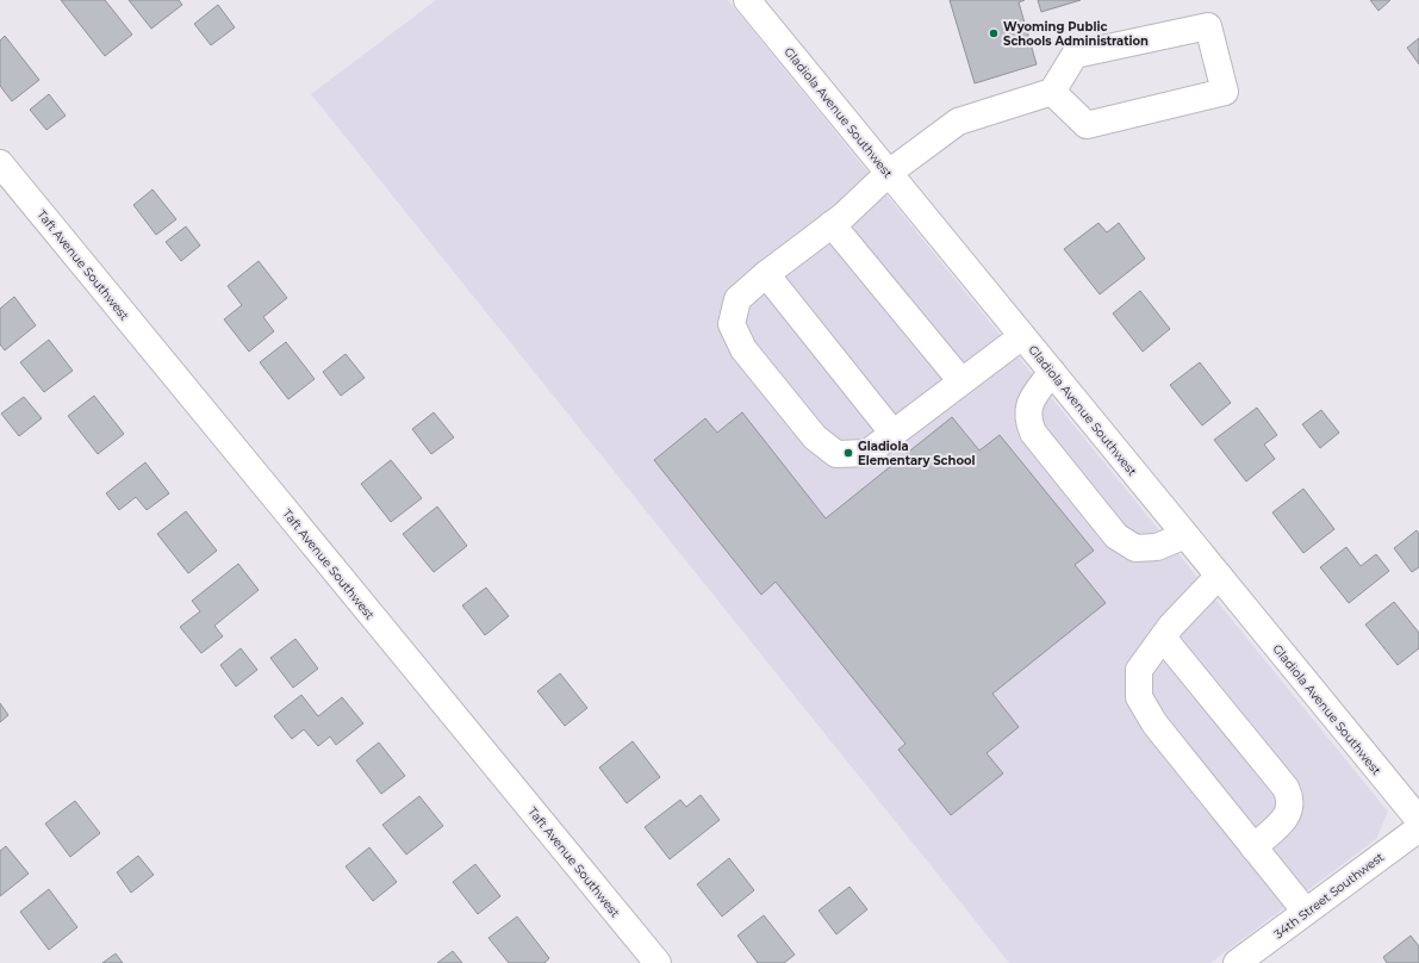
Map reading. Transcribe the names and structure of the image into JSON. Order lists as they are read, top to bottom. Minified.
{"streets":{"street":["Gladiola Avenue Southwest","Taft Avenue Southwest","34th Street Southwest"]},"places":["Wyoming Public Schools Administration","Gladiola Elementary School"]}
